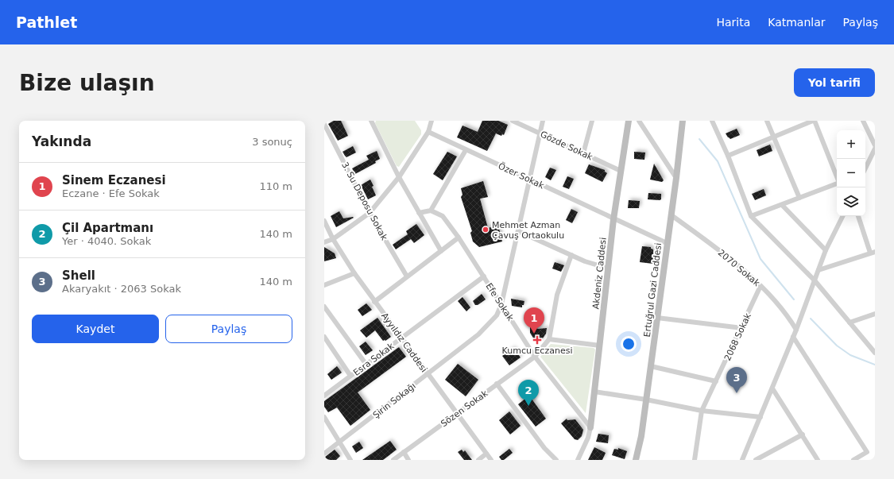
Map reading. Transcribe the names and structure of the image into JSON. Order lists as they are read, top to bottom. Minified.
{"streets":{"main road":["Akdeniz Caddesi","Ertuğrul Gazi Caddesi"],"street":["Gözde Sokak","Özer Sokak","3. Su Deposu Sokak","2070 Sokak","Efe Sokak","2068 Sokak","Ayyıldız Caddesi","Esra Sokak","Şirin Sokağı","Sözen Sokak"]},"crossings":[["Gözde Sokak","Akdeniz Caddesi"],["Gözde Sokak","Şirin Sokağı"],["Özer Sokak","Akdeniz Caddesi"],["Özer Sokak","Ertuğrul Gazi Caddesi"],["Özer Sokak","Şirin Sokağı"],["2070 Sokak","Ertuğrul Gazi Caddesi"],["2070 Sokak","2068 Sokak"],["Akdeniz Caddesi","Efe Sokak"],["Efe Sokak","Esra Sokak"],["Efe Sokak","Şirin Sokağı"],["Efe Sokak","Sözen Sokak"],["Ayyıldız Caddesi","Esra Sokak"],["Ayyıldız Caddesi","Şirin Sokağı"],["Ayyıldız Caddesi","Sözen Sokak"]],"places":{"other":["Mehmet Azman Çavuş Ortaokulu"],"health":["Kumcu Eczanesi"]},"page":{"header":"Pathlet","nav":["Harita","Katmanlar","Paylaş"],"buttons":["Yol tarifi",["Kaydet","Paylaş"]],"title":"Bize ulaşın","heading":["Yakında","3 sonuç"],"map_buttons":["+","−"],"list":[{"mark":"1","name":"Sinem Eczanesi","note":"Eczane · Efe Sokak","value":"110 m"},{"mark":"2","name":"Çil Apartmanı","note":"Yer · 4040. Sokak","value":"140 m"},{"mark":"3","name":"Shell","note":"Akaryakıt · 2063 Sokak","value":"140 m"}],"pins":["1","3","2"]}}
